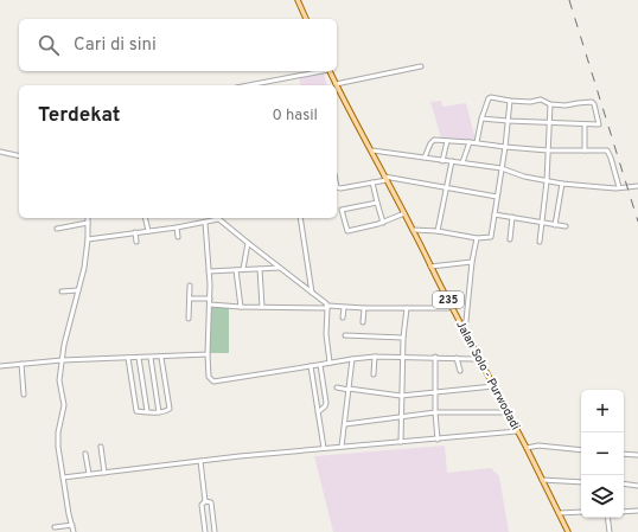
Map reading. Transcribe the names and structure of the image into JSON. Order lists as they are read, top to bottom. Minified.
{"streets":{"main road":["235","Jalan Solo - Purwodadi"]},"page":{"search":"Cari di sini","heading":["Terdekat","0 hasil"],"map_buttons":["+","−"]}}
